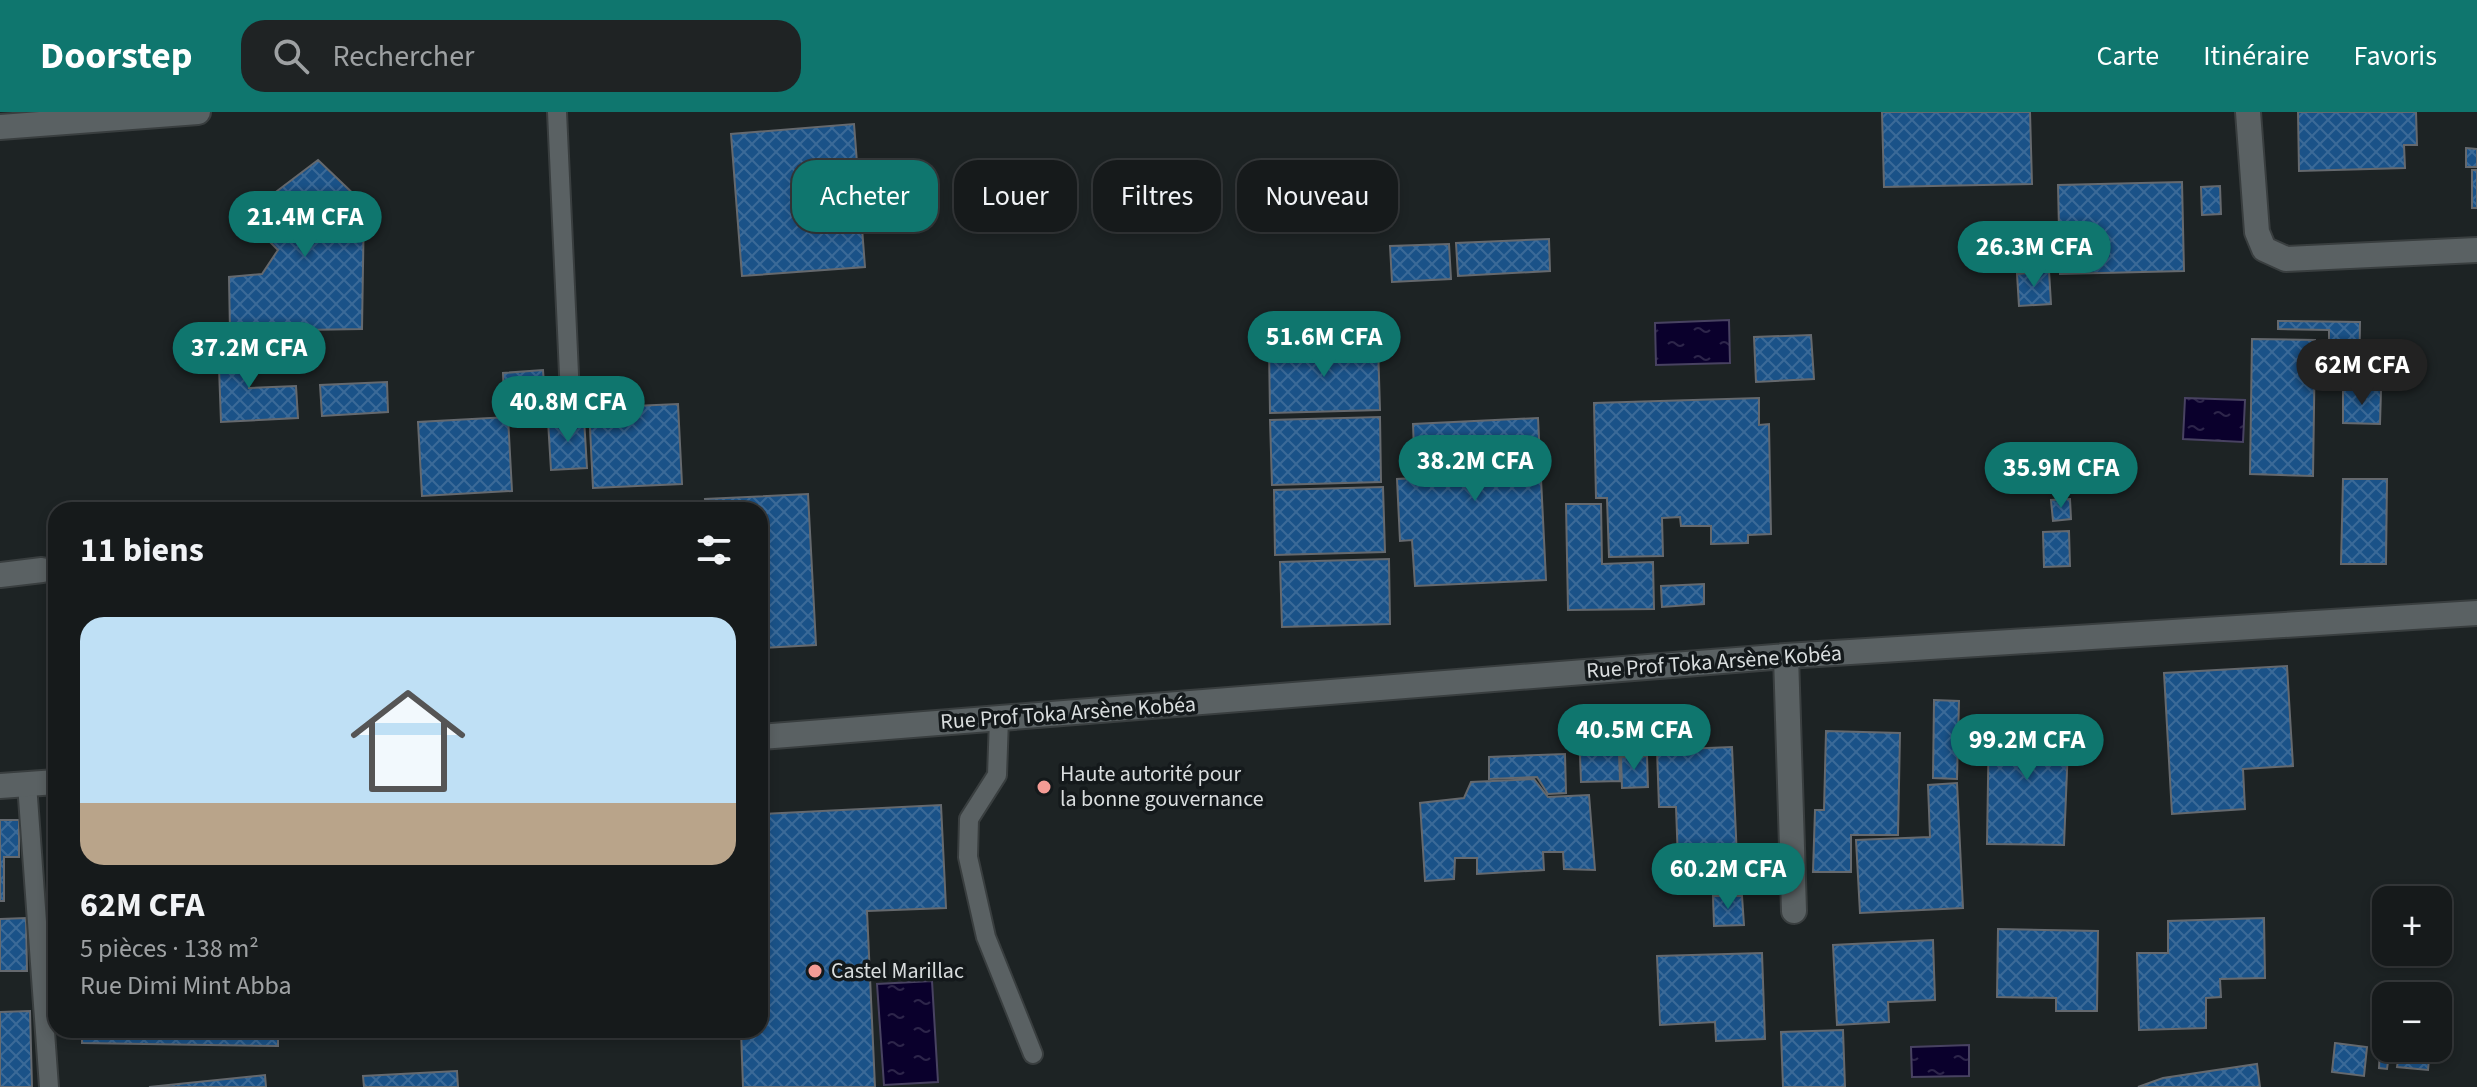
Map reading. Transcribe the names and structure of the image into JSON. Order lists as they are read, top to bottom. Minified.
{"streets":{"street":["Rue Prof Toka Arsène Kobéa"]},"places":["Haute autorité pour la bonne gouvernance","Castel Marillac"],"page":{"header":"Doorstep","search":"Rechercher","nav":["Carte","Itinéraire","Favoris"],"chip":["Acheter","Louer","Filtres","Nouveau"],"price":["21.4M CFA","26.3M CFA","51.6M CFA","37.2M CFA","62M CFA","40.8M CFA","38.2M CFA","35.9M CFA","40.5M CFA","99.2M CFA","60.2M CFA"],"heading":"11 biens","list":[{"name":"62M CFA","note":"5 pièces · 138 m² · Rue Dimi Mint Abba"}],"map_buttons":["+","−"]}}
